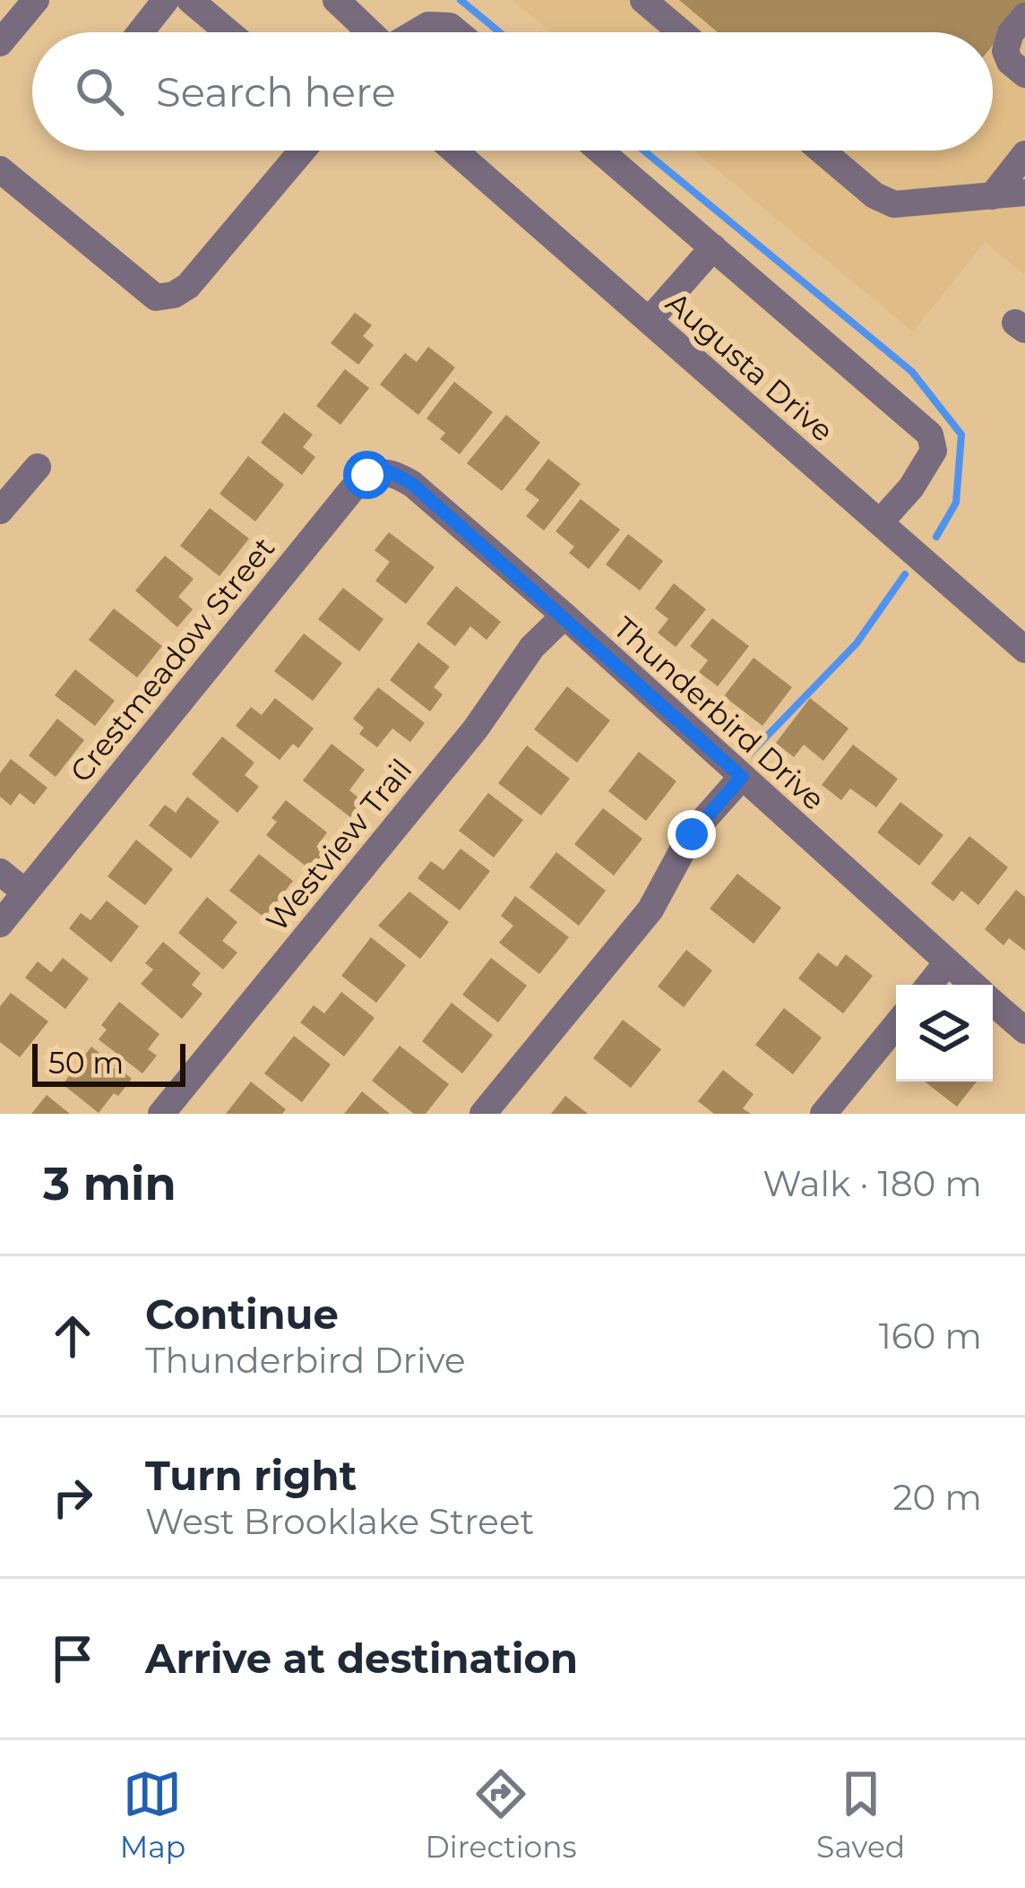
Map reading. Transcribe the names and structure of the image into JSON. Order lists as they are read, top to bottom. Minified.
{"streets":{"street":["Augusta Drive","Crestmeadow Street","Thunderbird Drive","Westview Trail"]},"crossings":[["Crestmeadow Street","Thunderbird Drive"],["Thunderbird Drive","Westview Trail"]],"scale_bar":"50 m","page":{"search":"Search here","scale":"50 m","heading":["3 min","Walk · 180 m"],"list":[["Continue","Thunderbird Drive","160 m"],["Turn right","West Brooklake Street","20 m"],"Arrive at destination"],"nav":["Map","Directions","Saved"]}}
